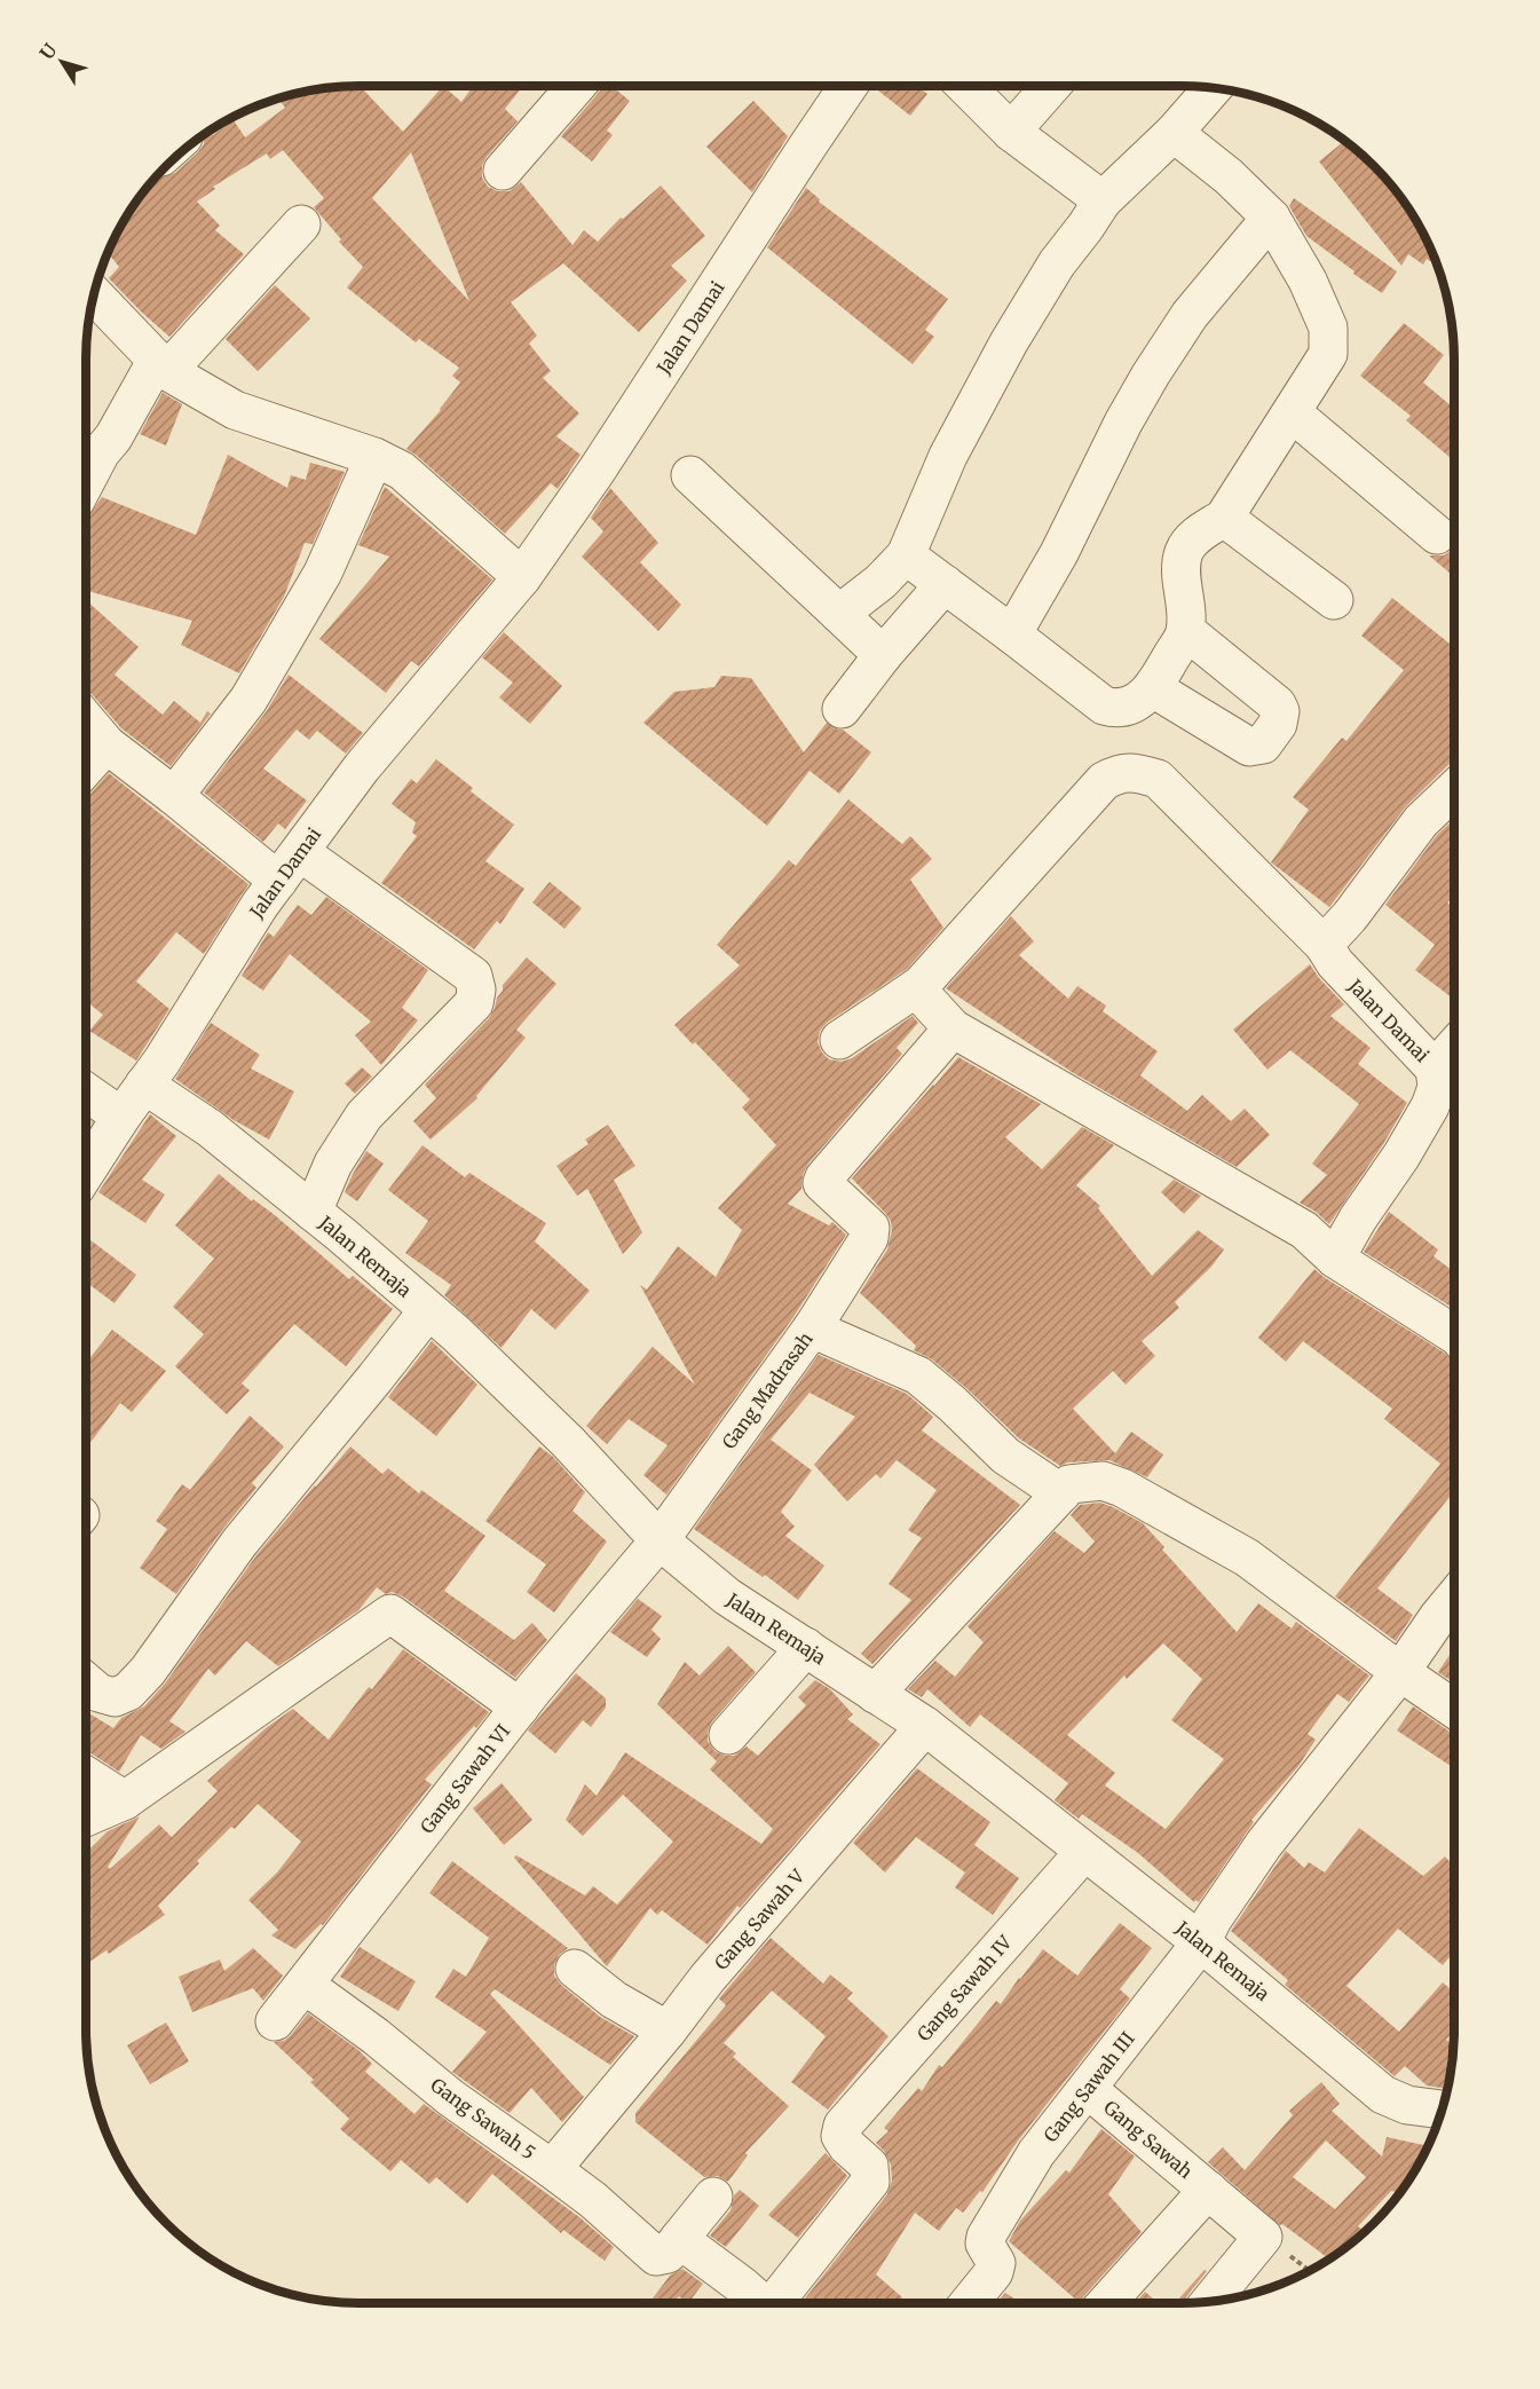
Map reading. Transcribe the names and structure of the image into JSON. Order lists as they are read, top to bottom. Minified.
{"streets":{"street":["Jalan Damai","Jalan Remaja","Gang Madrasah","Gang Sawah VI","Gang Sawah V","Gang Sawah IV","Gang Sawah III","Gang Sawah 5","Gang Sawah"]},"crossings":[["Jalan Damai","Jalan Remaja"],["Jalan Remaja","Gang Madrasah"],["Jalan Remaja","Gang Sawah VI"],["Jalan Remaja","Gang Sawah V"],["Jalan Remaja","Gang Sawah IV"],["Jalan Remaja","Gang Sawah III"],["Gang Madrasah","Gang Sawah VI"],["Gang Sawah VI","Gang Sawah 5"],["Gang Sawah V","Gang Sawah 5"],["Gang Sawah III","Gang Sawah"]],"north":"top left"}
